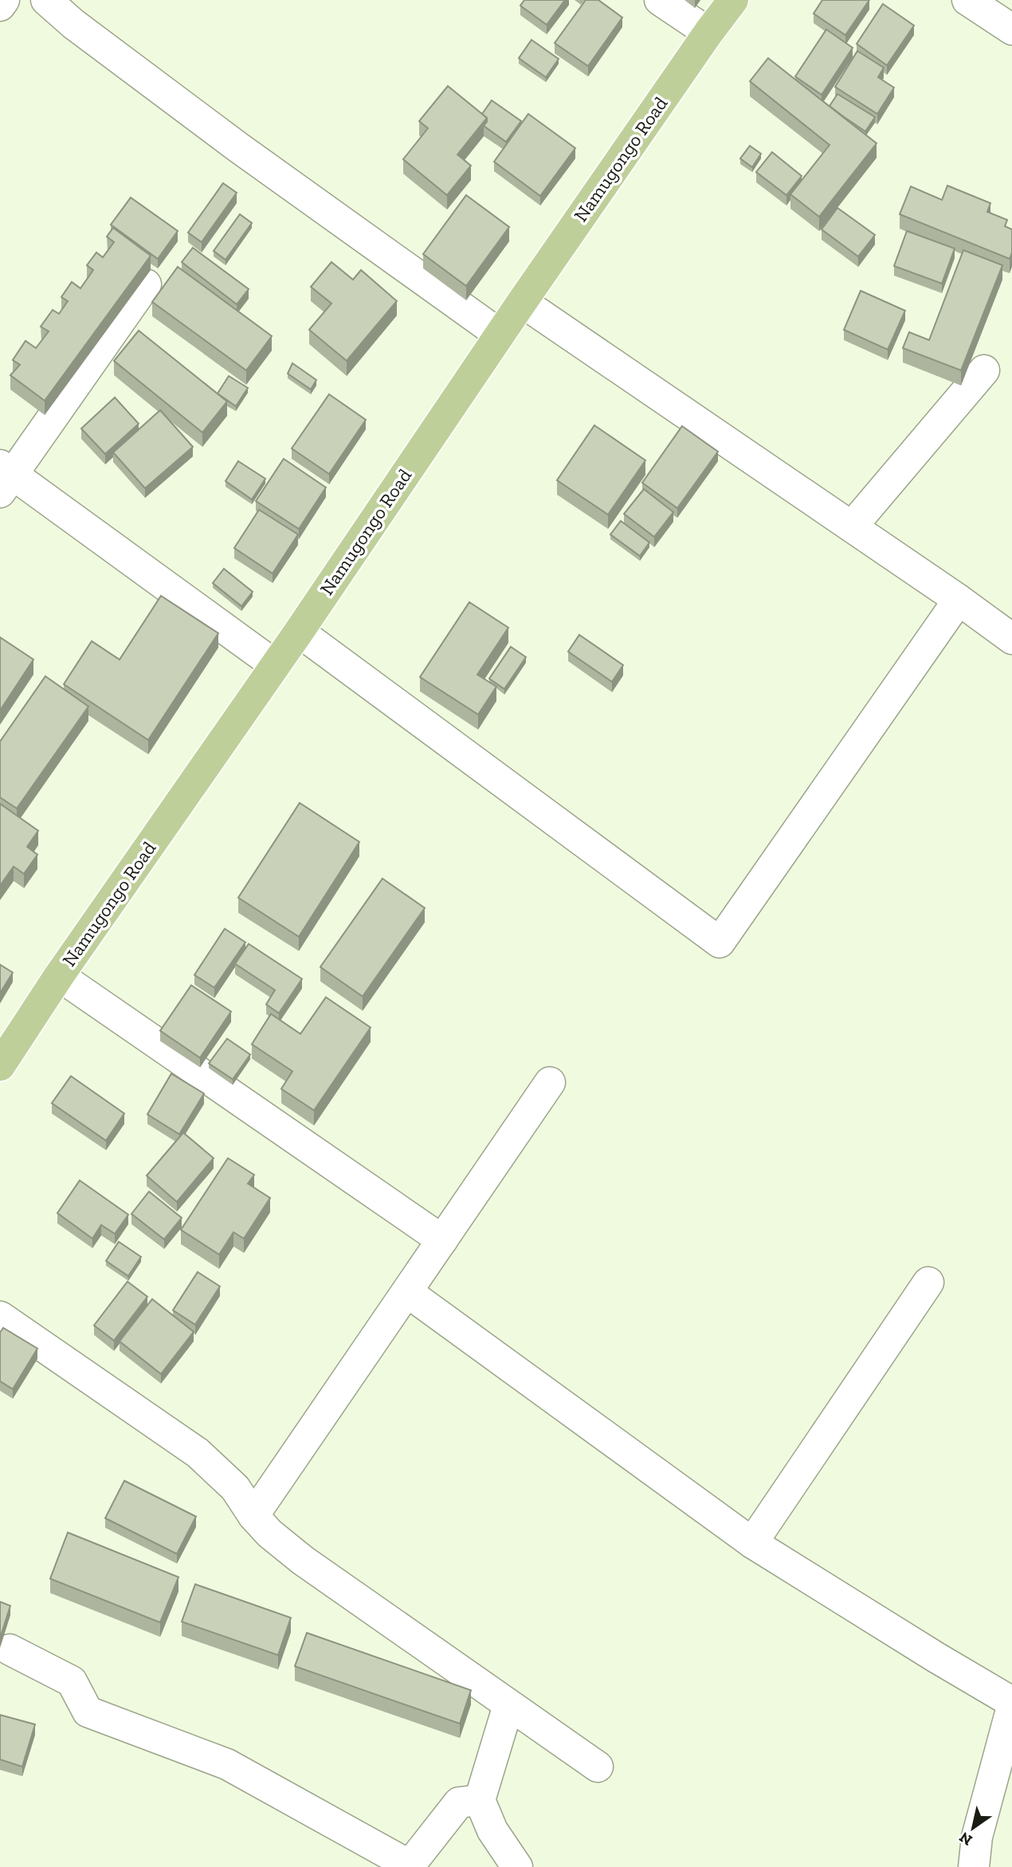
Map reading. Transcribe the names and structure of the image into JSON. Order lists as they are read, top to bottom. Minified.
{"streets":{"main road":["Namugongo Road"]},"north":"bottom left"}
